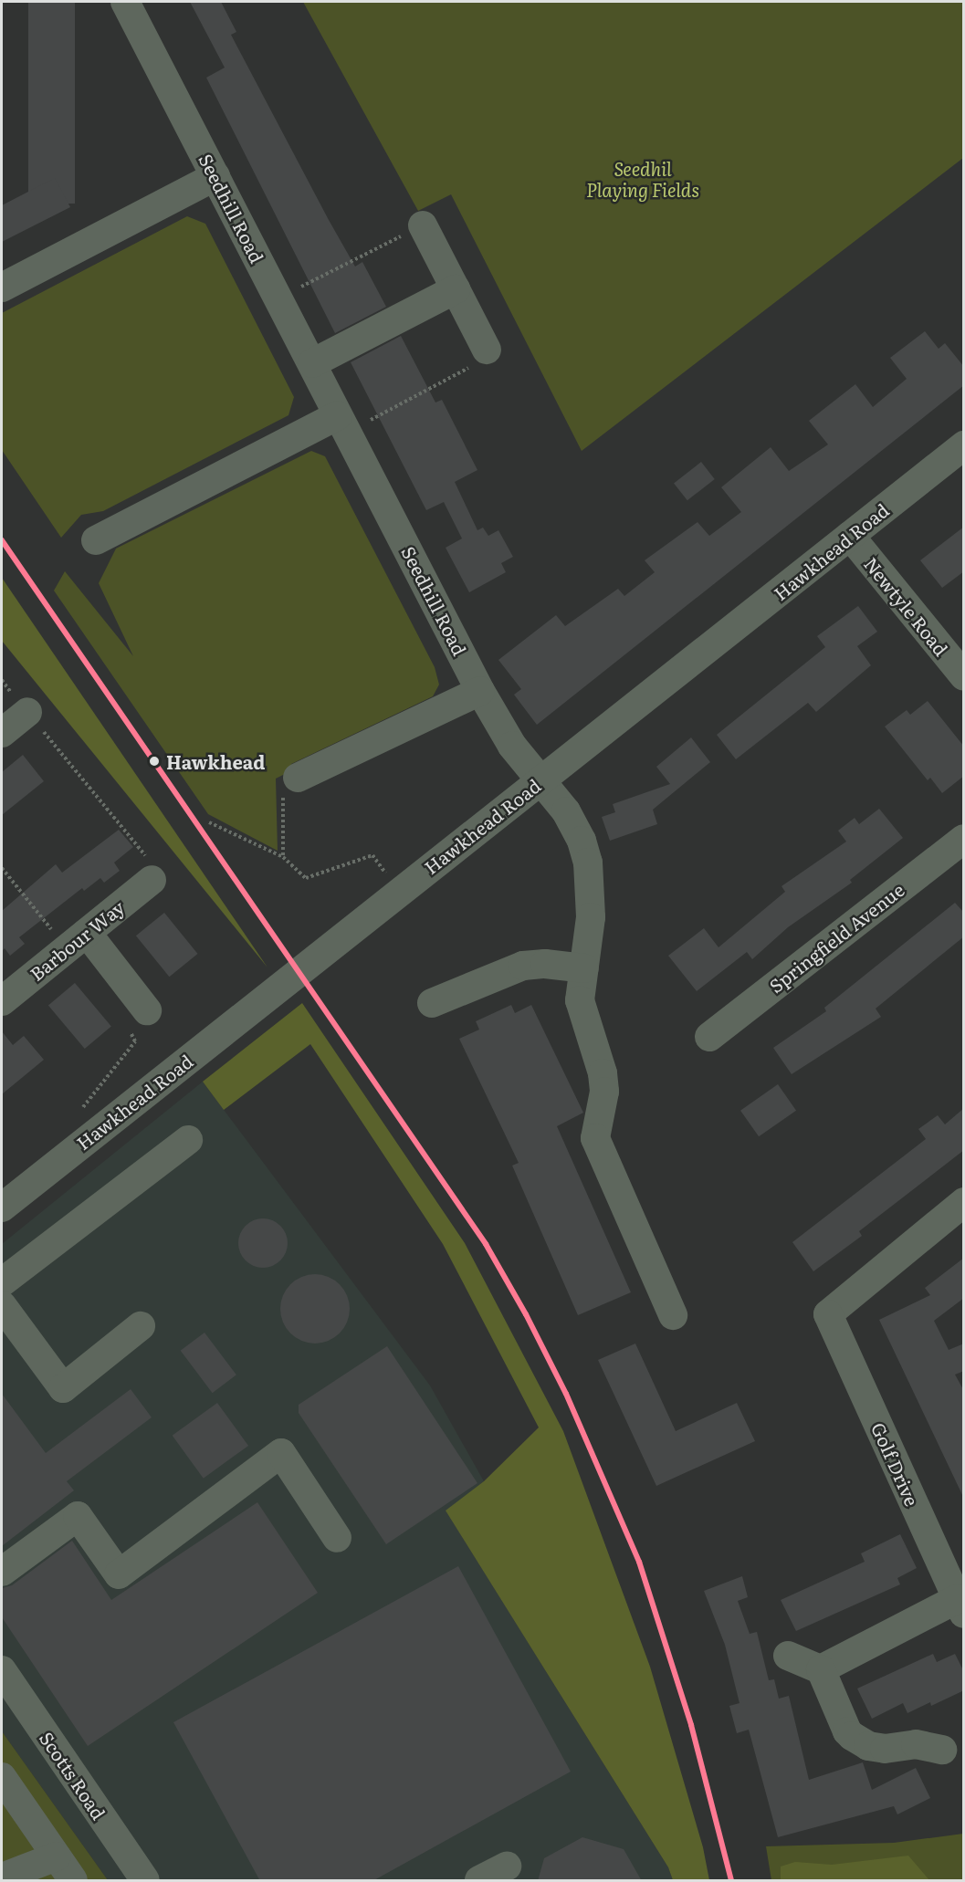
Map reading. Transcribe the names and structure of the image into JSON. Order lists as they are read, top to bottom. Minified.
{"streets":{"street":["Seedhill Road","Hawkhead Road","Newtyle Road","Springfield Avenue","Barbour Way","Golf Drive","Scotts Road"]},"crossings":[["Seedhill Road","Hawkhead Road"],["Hawkhead Road","Newtyle Road"]],"parks":["Seedhil Playing Fields"],"places":["Hawkhead"]}
